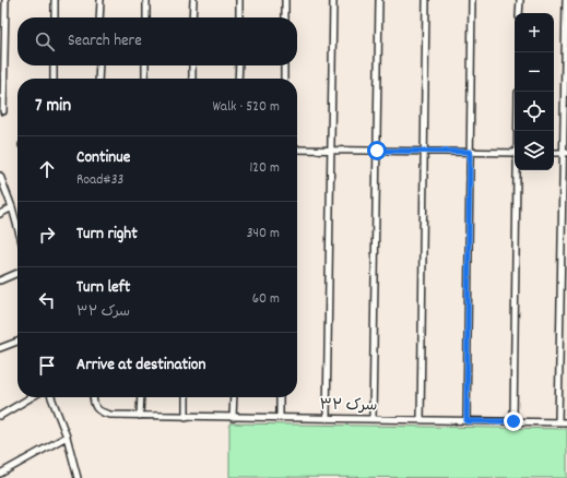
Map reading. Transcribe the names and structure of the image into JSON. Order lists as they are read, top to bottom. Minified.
{"streets":{"street":["سرک ۳۲"]},"page":{"map_buttons":["+","−"],"search":"Search here","heading":["7 min","Walk · 520 m"],"list":[["Continue","Road#33","120 m"],["Turn right","340 m"],["Turn left","سرک ۳۲","60 m"],"Arrive at destination"]}}
